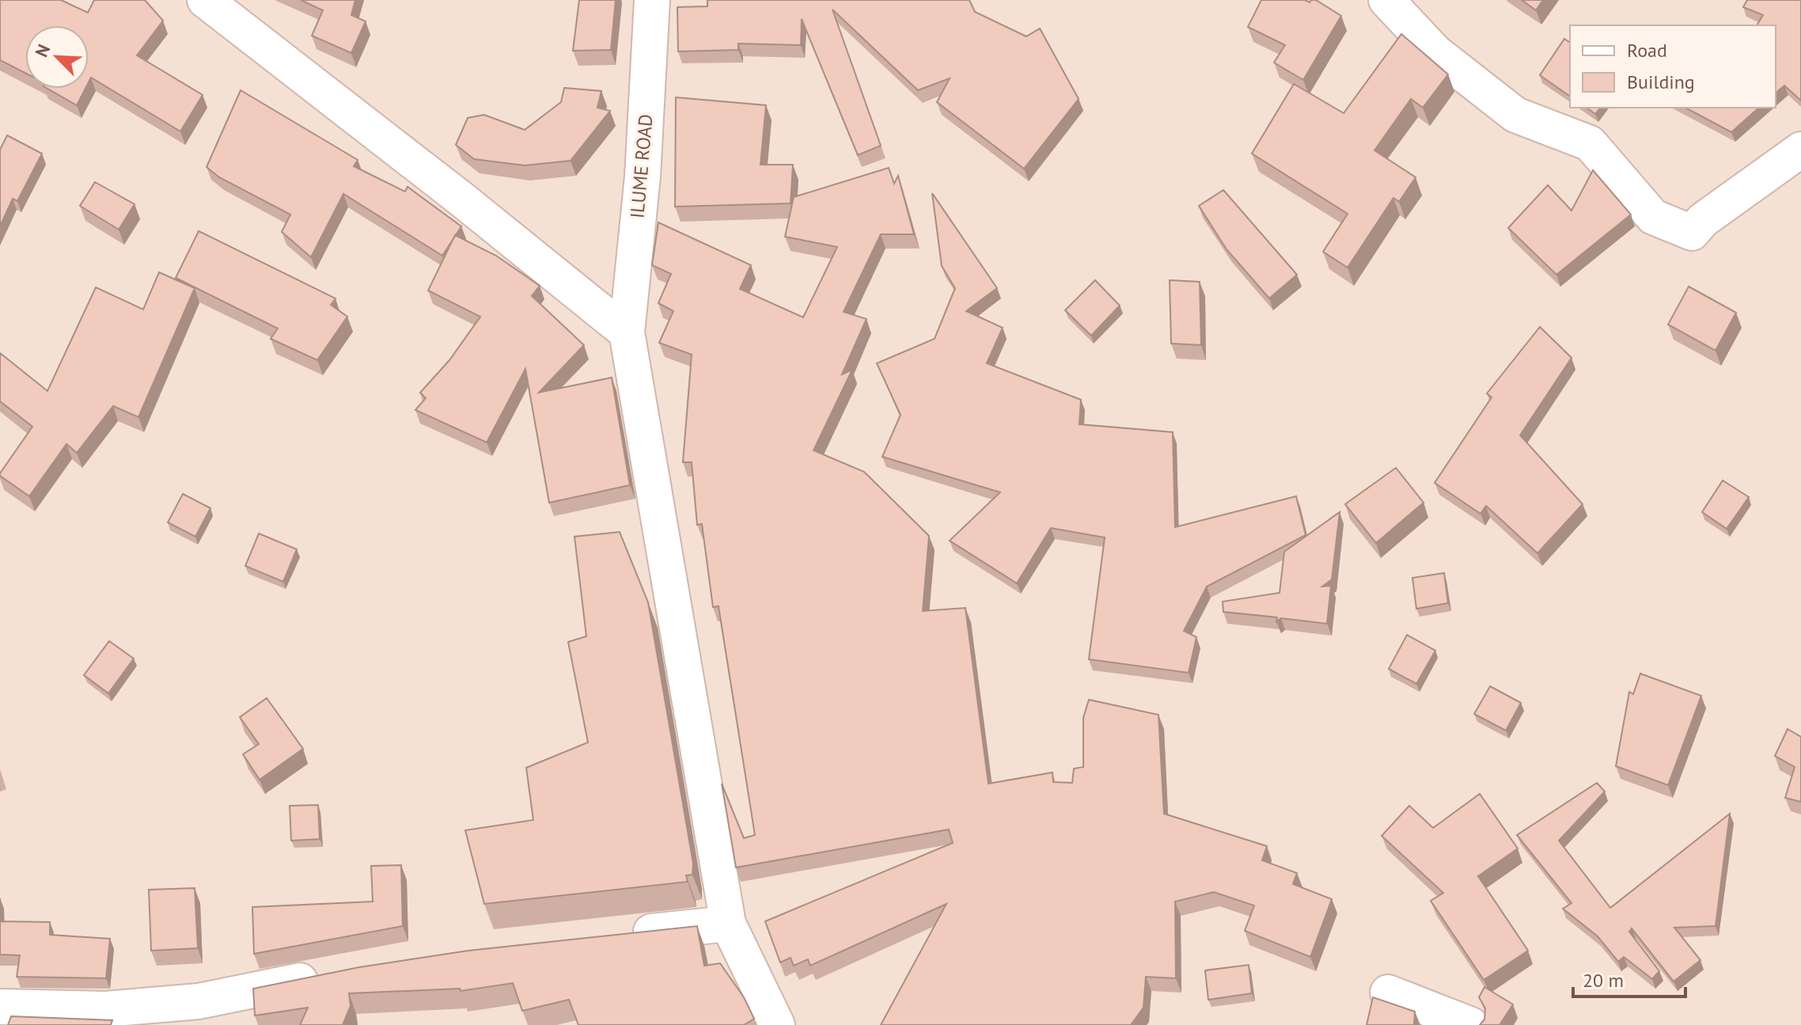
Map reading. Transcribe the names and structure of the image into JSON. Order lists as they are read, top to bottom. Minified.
{"streets":{"street":["ILUME ROAD"]},"legend":["Road","Building"],"scale_bar":"20 m","north":"top left"}
